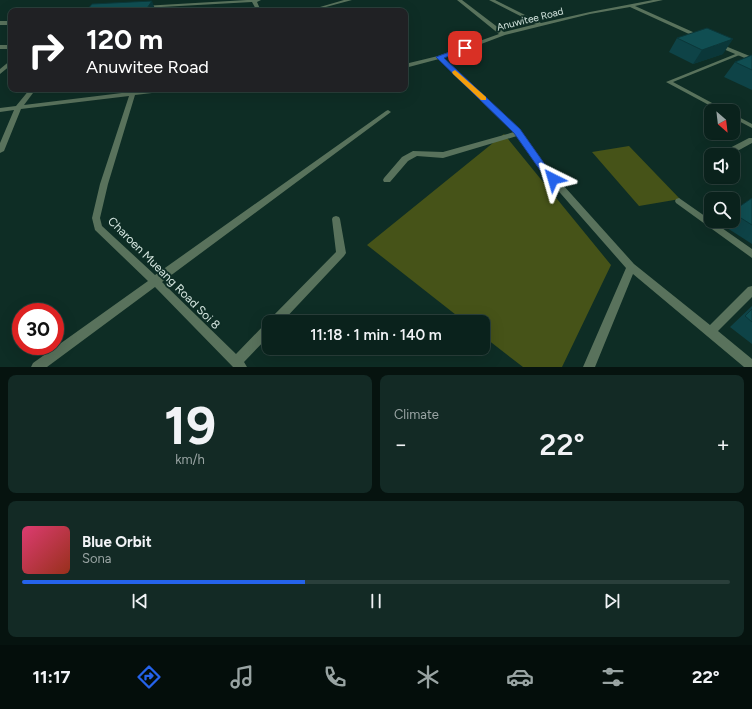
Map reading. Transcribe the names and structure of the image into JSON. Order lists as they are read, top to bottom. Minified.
{"streets":{"street":["Anuwitee Road","Charoen Mueang Road Soi 8"]},"north":"bottom right","page":{"turn":["120 m","Anuwitee Road"],"limit":"30","trip":"11:18 · 1 min · 140 m","tile":[["19","km/h"],"Climate"],"heat":["−","22°","+"],"song":["Blue Orbit","Sona"],"tabs":["11:17","22°"]}}
